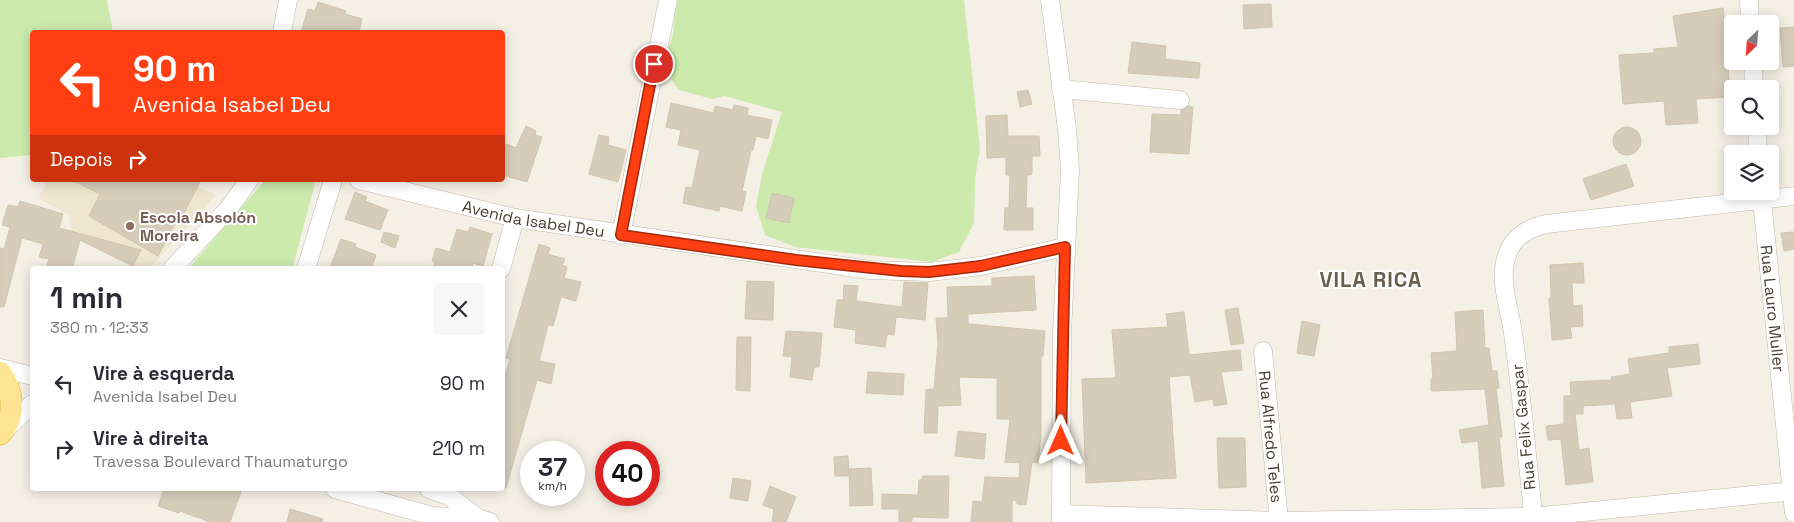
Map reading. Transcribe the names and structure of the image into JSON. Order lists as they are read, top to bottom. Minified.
{"streets":{"street":["Avenida Isabel Deu","Rua Lauro Muller","Rua Felix Gaspar","Rua Alfredo Teles"]},"districts":["VILA RICA"],"places":["Escola Absolón Moreira"],"north":"bottom left","page":{"turn":["90 m","Avenida Isabel Deu"],"then":"Depois","heading":["1 min","380 m · 12:33"],"list":[{"name":"Vire à esquerda","note":"Avenida Isabel Deu","value":"90 m"},{"name":"Vire à direita","note":"Travessa Boulevard Thaumaturgo","value":"210 m"}],"speed":"37 km/h","limit":"40"}}
